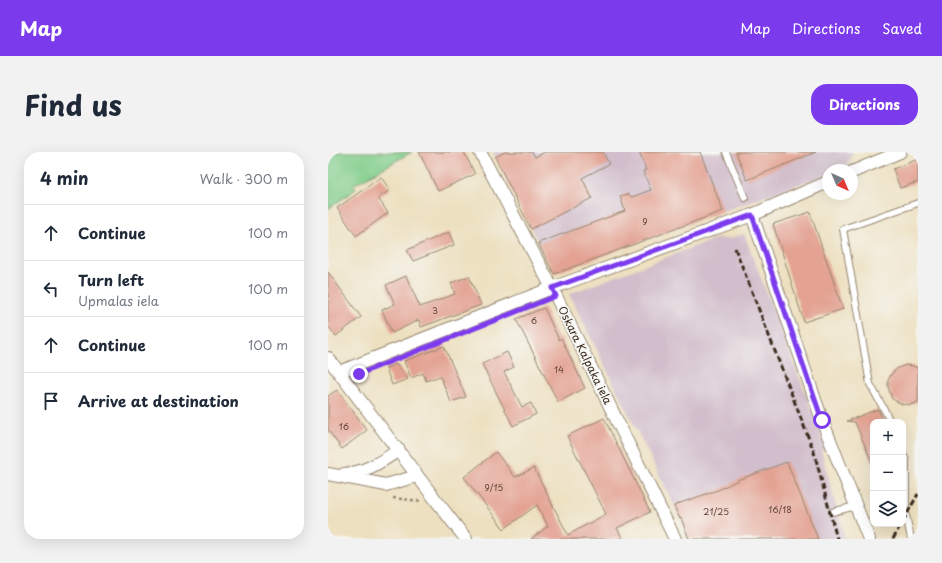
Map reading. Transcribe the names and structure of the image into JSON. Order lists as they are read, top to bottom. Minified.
{"streets":{"street":["Oskara Kalpaka iela"]},"house_numbers":["9","3","6","14","16","9/15","16/18","21/25"],"north":"bottom right","page":{"header":"Map","nav":["Map","Directions","Saved"],"title":"Find us","buttons":"Directions","heading":["4 min","Walk · 300 m"],"list":[["Continue","100 m"],["Turn left","Upmalas iela","100 m"],["Continue","100 m"],"Arrive at destination"],"map_buttons":["+","−"]}}
